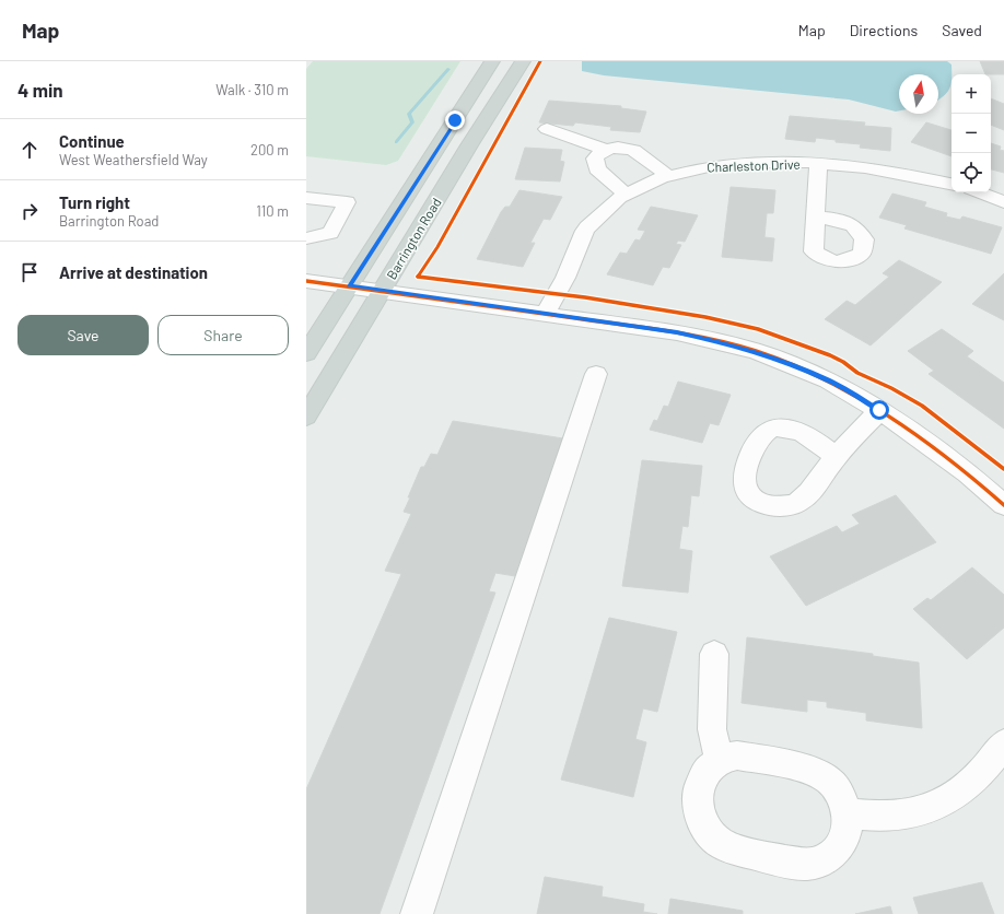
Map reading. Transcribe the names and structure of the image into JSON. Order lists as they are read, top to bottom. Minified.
{"streets":{"main road":["Barrington Road"],"street":["Charleston Drive"]},"north":"top","page":{"header":"Map","nav":["Map","Directions","Saved"],"heading":["4 min","Walk · 310 m"],"map_buttons":["+","−"],"list":[["Continue","West Weathersfield Way","200 m"],["Turn right","Barrington Road","110 m"],"Arrive at destination"],"buttons":["Save","Share"]}}
